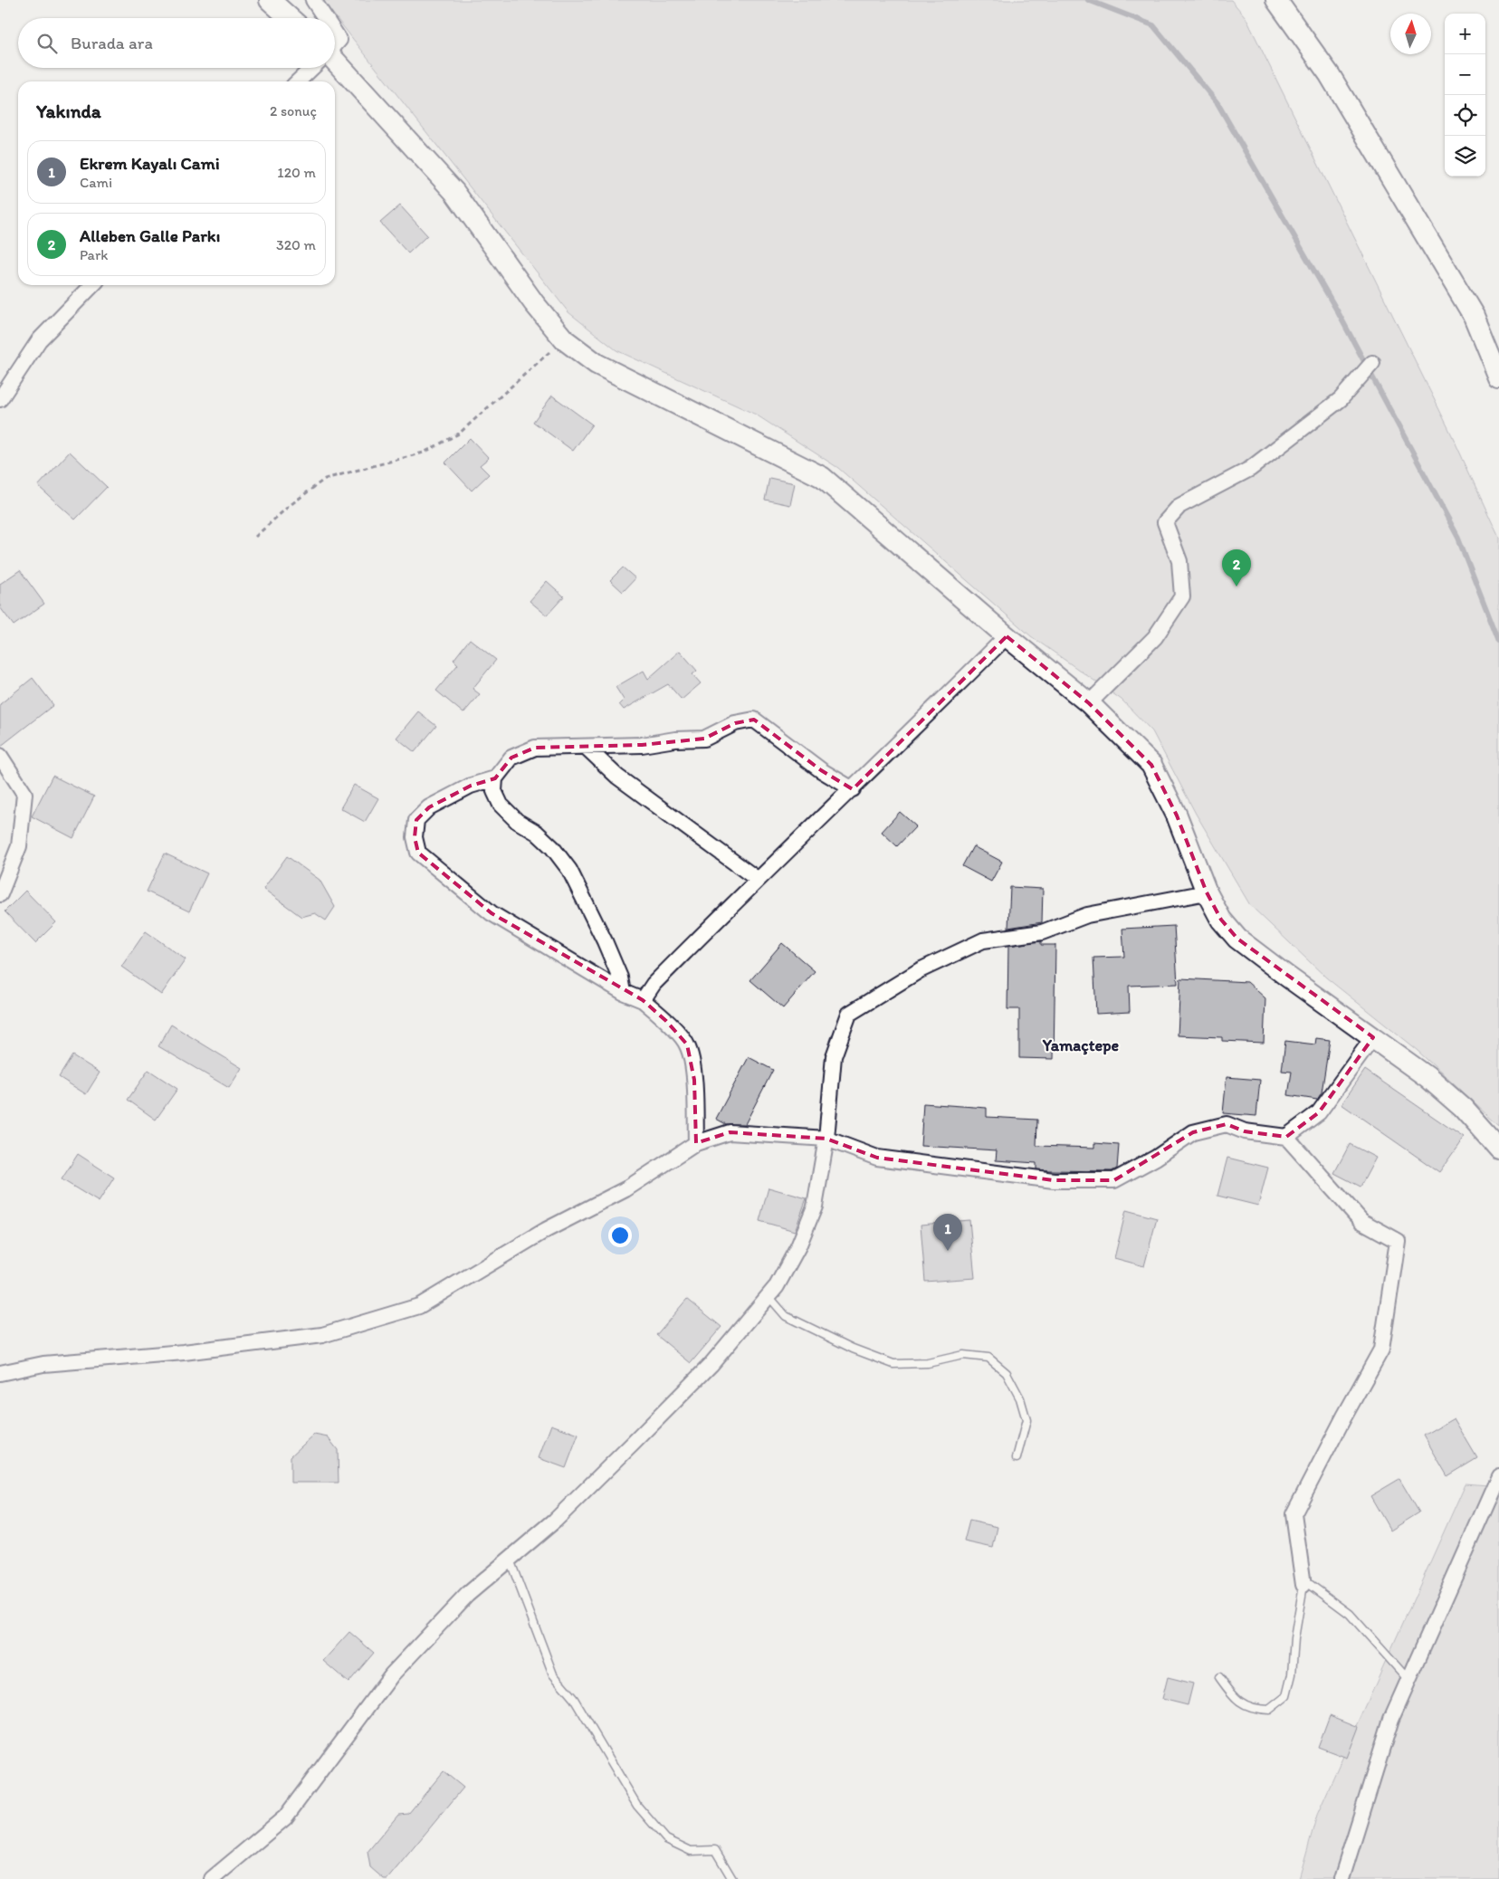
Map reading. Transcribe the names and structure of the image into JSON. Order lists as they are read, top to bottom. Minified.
{"districts":["Yamaçtepe"],"north":"top","page":{"map_buttons":["+","−"],"search":"Burada ara","heading":["Yakında","2 sonuç"],"list":[{"mark":"1","name":"Ekrem Kayalı Cami","note":"Cami","value":"120 m"},{"mark":"2","name":"Alleben Galle Parkı","note":"Park","value":"320 m"}],"pins":["2","1"]}}
